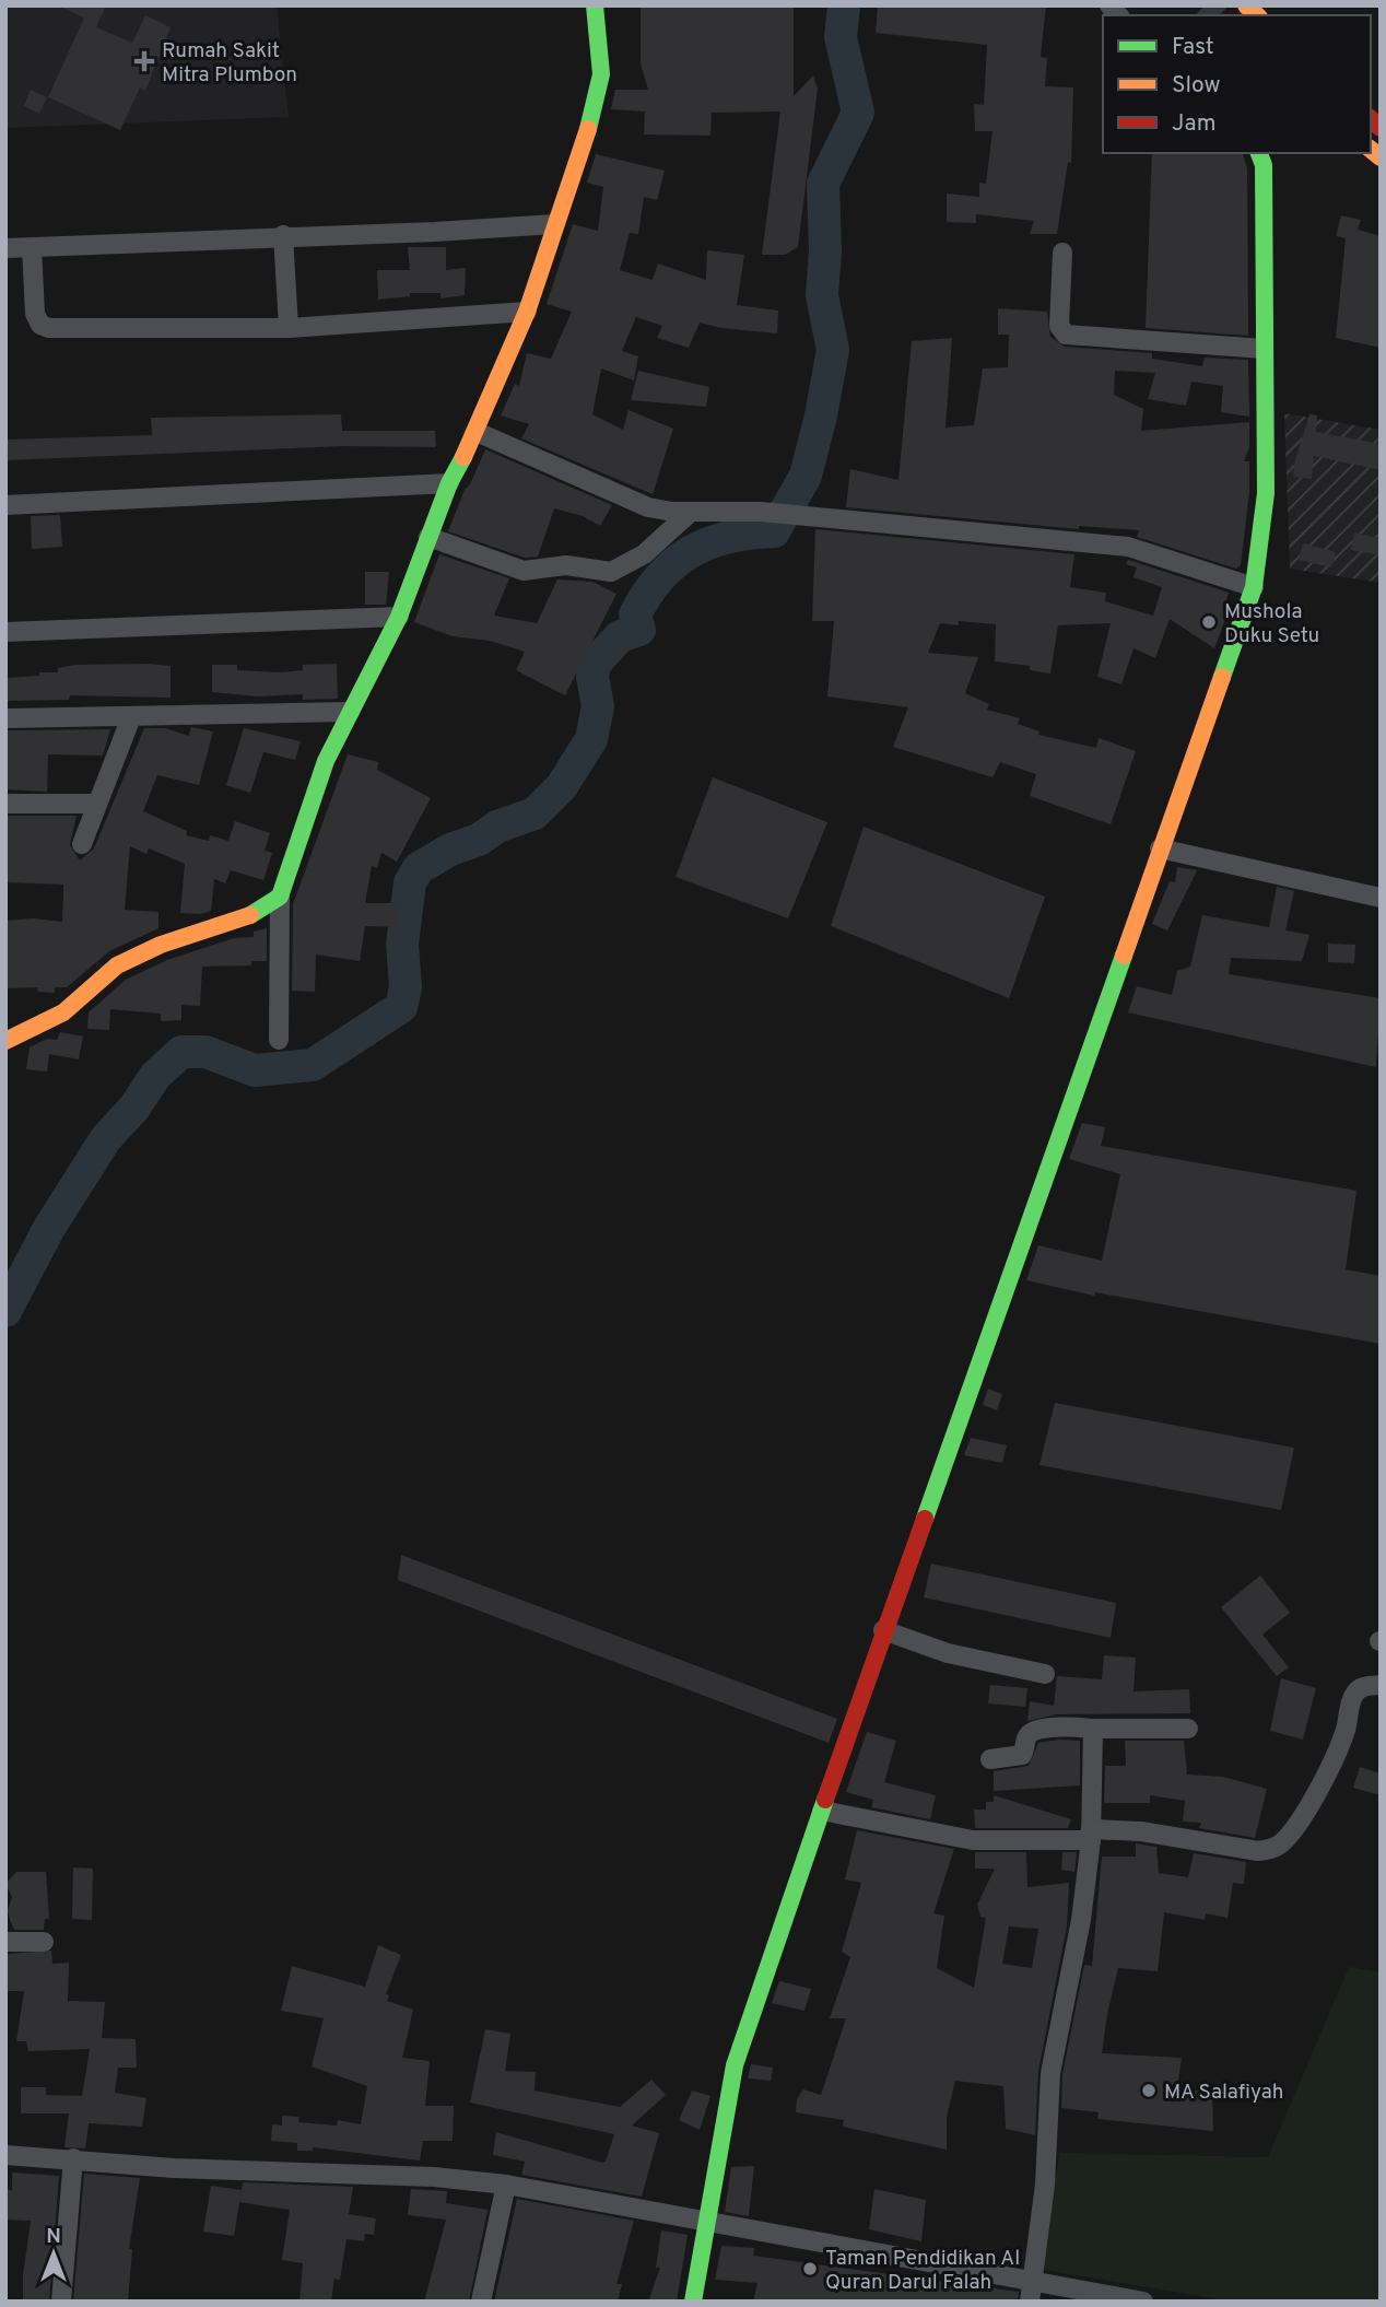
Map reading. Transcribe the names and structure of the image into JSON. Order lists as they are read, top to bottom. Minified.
{"places":{"health":["Rumah Sakit Mitra Plumbon"],"other":["Mushola Duku Setu","MA Salafiyah","Taman Pendidikan Al Quran Darul Falah"]},"legend":["Fast","Slow","Jam"],"north":"top"}
